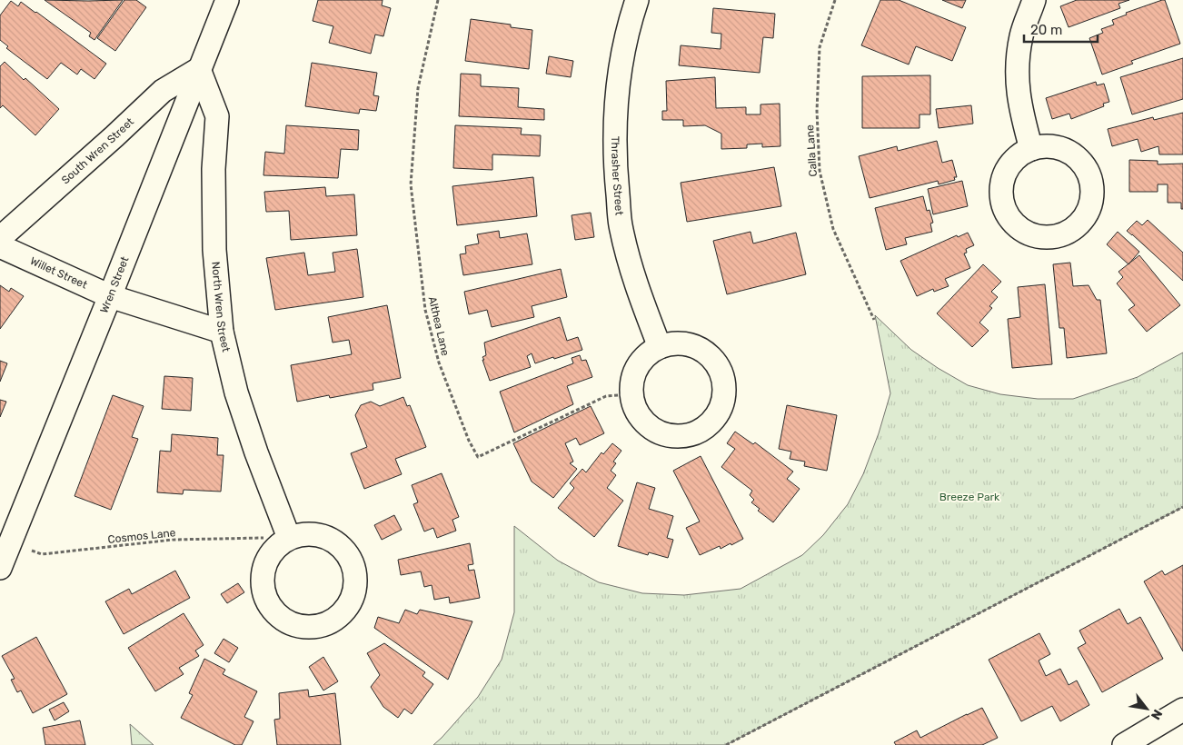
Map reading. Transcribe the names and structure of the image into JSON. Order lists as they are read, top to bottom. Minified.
{"streets":{"street":["South Wren Street","Thrasher Street","Willet Street","Wren Street","North Wren Street"],"path":["Calla Lane","Althea Lane","Cosmos Lane"]},"crossings":[["South Wren Street","Wren Street"],["South Wren Street","North Wren Street"],["Thrasher Street","Althea Lane"],["Willet Street","Wren Street"],["Willet Street","North Wren Street"],["Wren Street","North Wren Street"],["Wren Street","Cosmos Lane"],["North Wren Street","Cosmos Lane"]],"parks":["Breeze Park"],"scale_bar":"20 m","north":"bottom right"}
